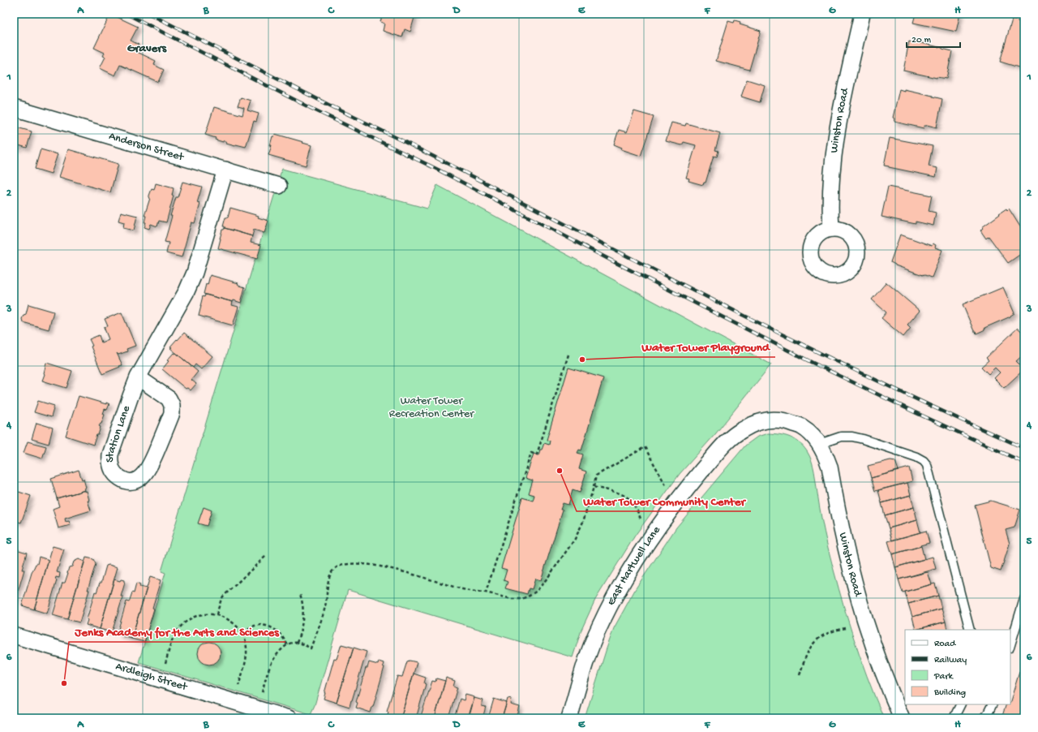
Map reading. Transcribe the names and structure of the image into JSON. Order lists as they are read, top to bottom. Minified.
{"streets":{"street":["Winston Road","Anderson Street","Station Lane","East Hartwell Lane","Ardleigh Street"]},"crossings":[["Winston Road","East Hartwell Lane"],["Anderson Street","Station Lane"]],"districts":["Gravers"],"parks":["Water Tower Recreation Center"],"places":["Water Tower Playground","Water Tower Community Center","Jenks Academy for the Arts and Sciences"],"legend":["Road","Railway","Park","Building"],"scale_bar":"20 m","grid":{"columns":["A","B","C","D","E","F","G","H"],"rows":["1","2","3","4","5","6"]}}
